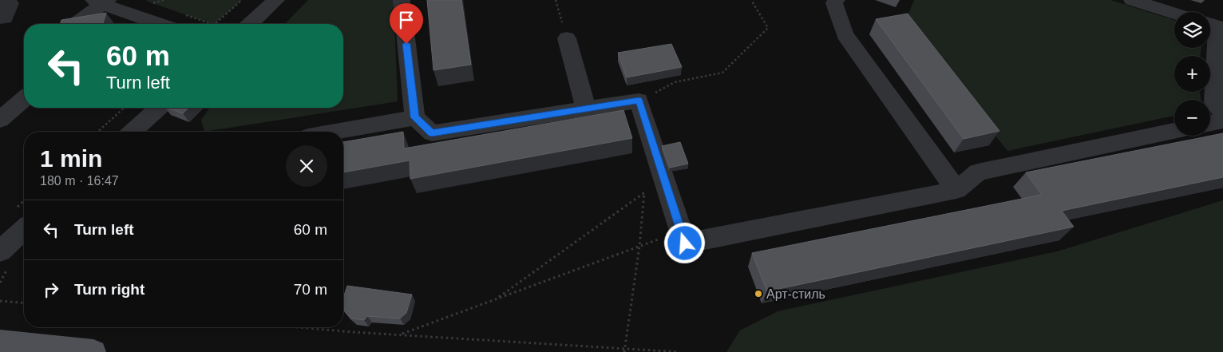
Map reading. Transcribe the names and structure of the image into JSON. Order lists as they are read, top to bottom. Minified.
{"places":["Арт-стиль"],"page":{"map_buttons":["+","−"],"turn":["60 m","Turn left"],"heading":["1 min","180 m · 16:47"],"list":[{"name":"Turn left","value":"60 m"},{"name":"Turn right","value":"70 m"}]}}
